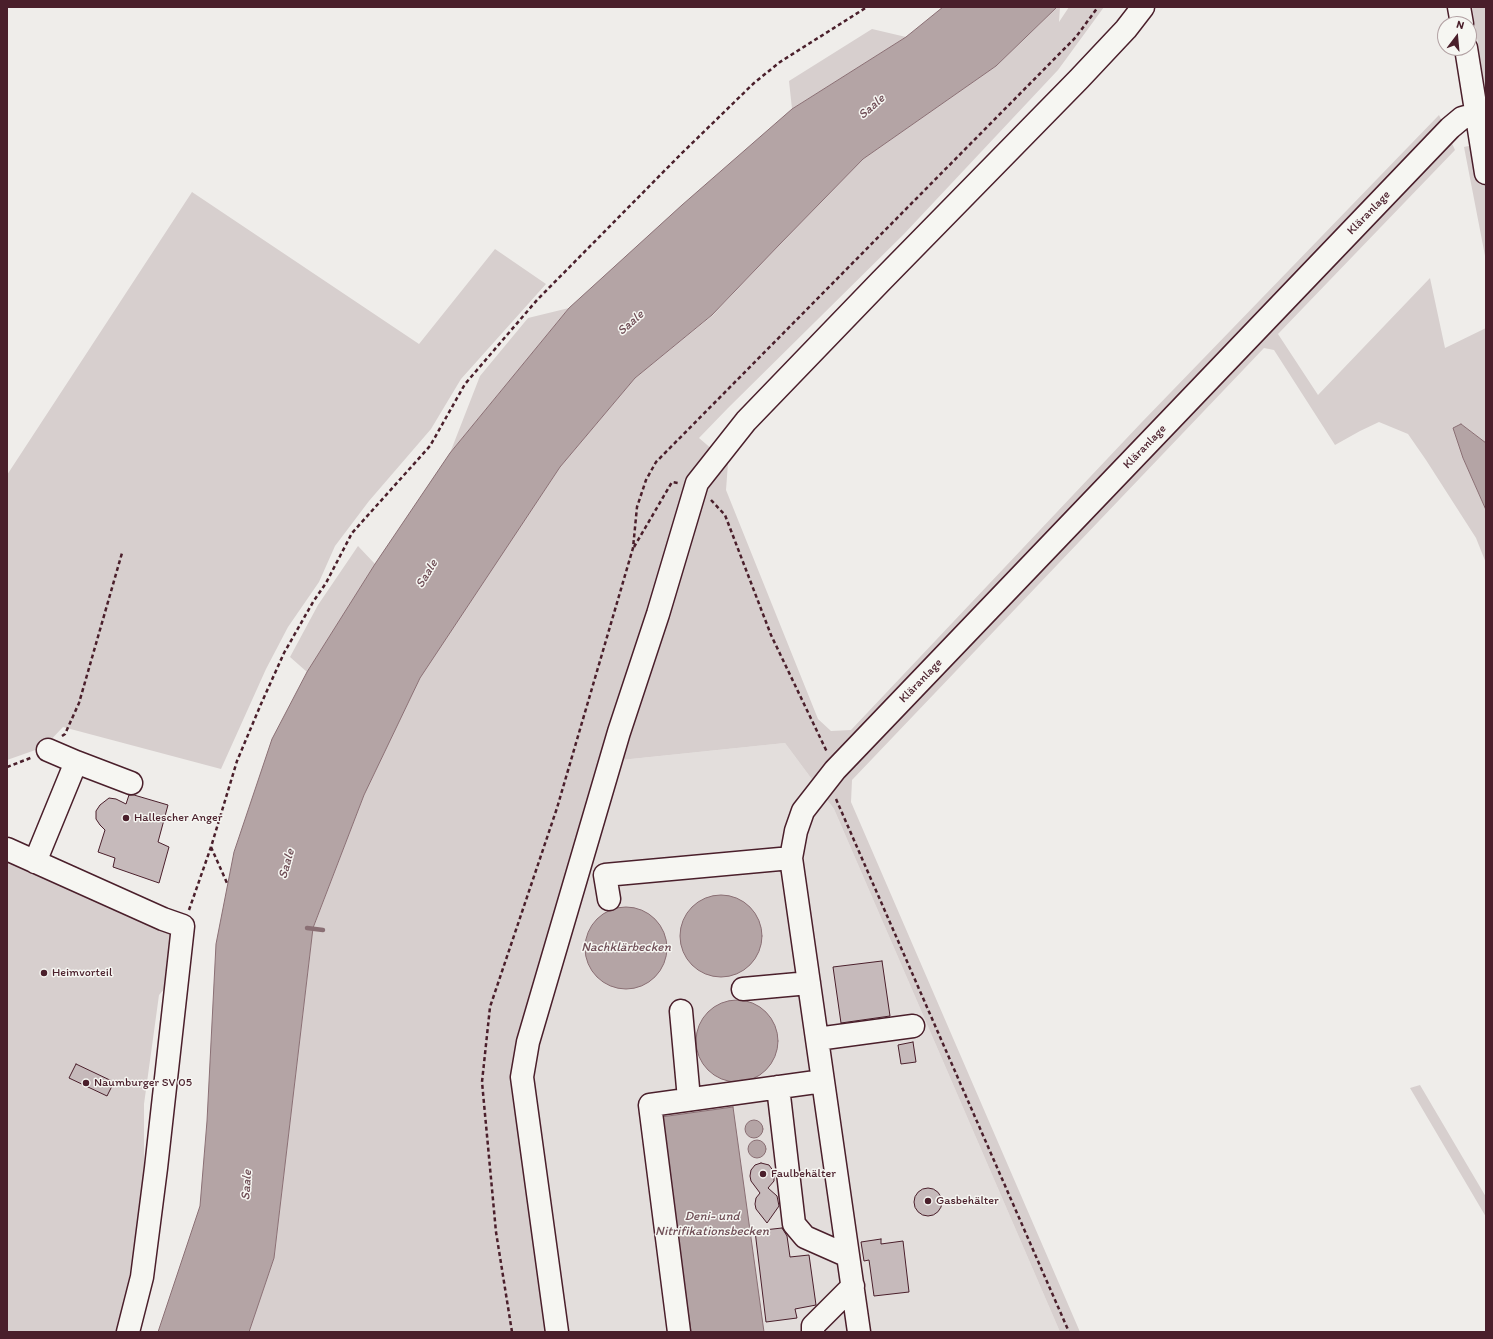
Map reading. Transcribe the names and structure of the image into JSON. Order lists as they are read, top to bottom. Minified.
{"streets":{"street":["Kläranlage"]},"water":["Saale","Nachklärbecken","Deni- und Nitrifikationsbecken"],"places":["Hallescher Anger","Heimvorteil","Naumburger SV 05","Faulbehälter","Gasbehälter"],"north":"top"}
